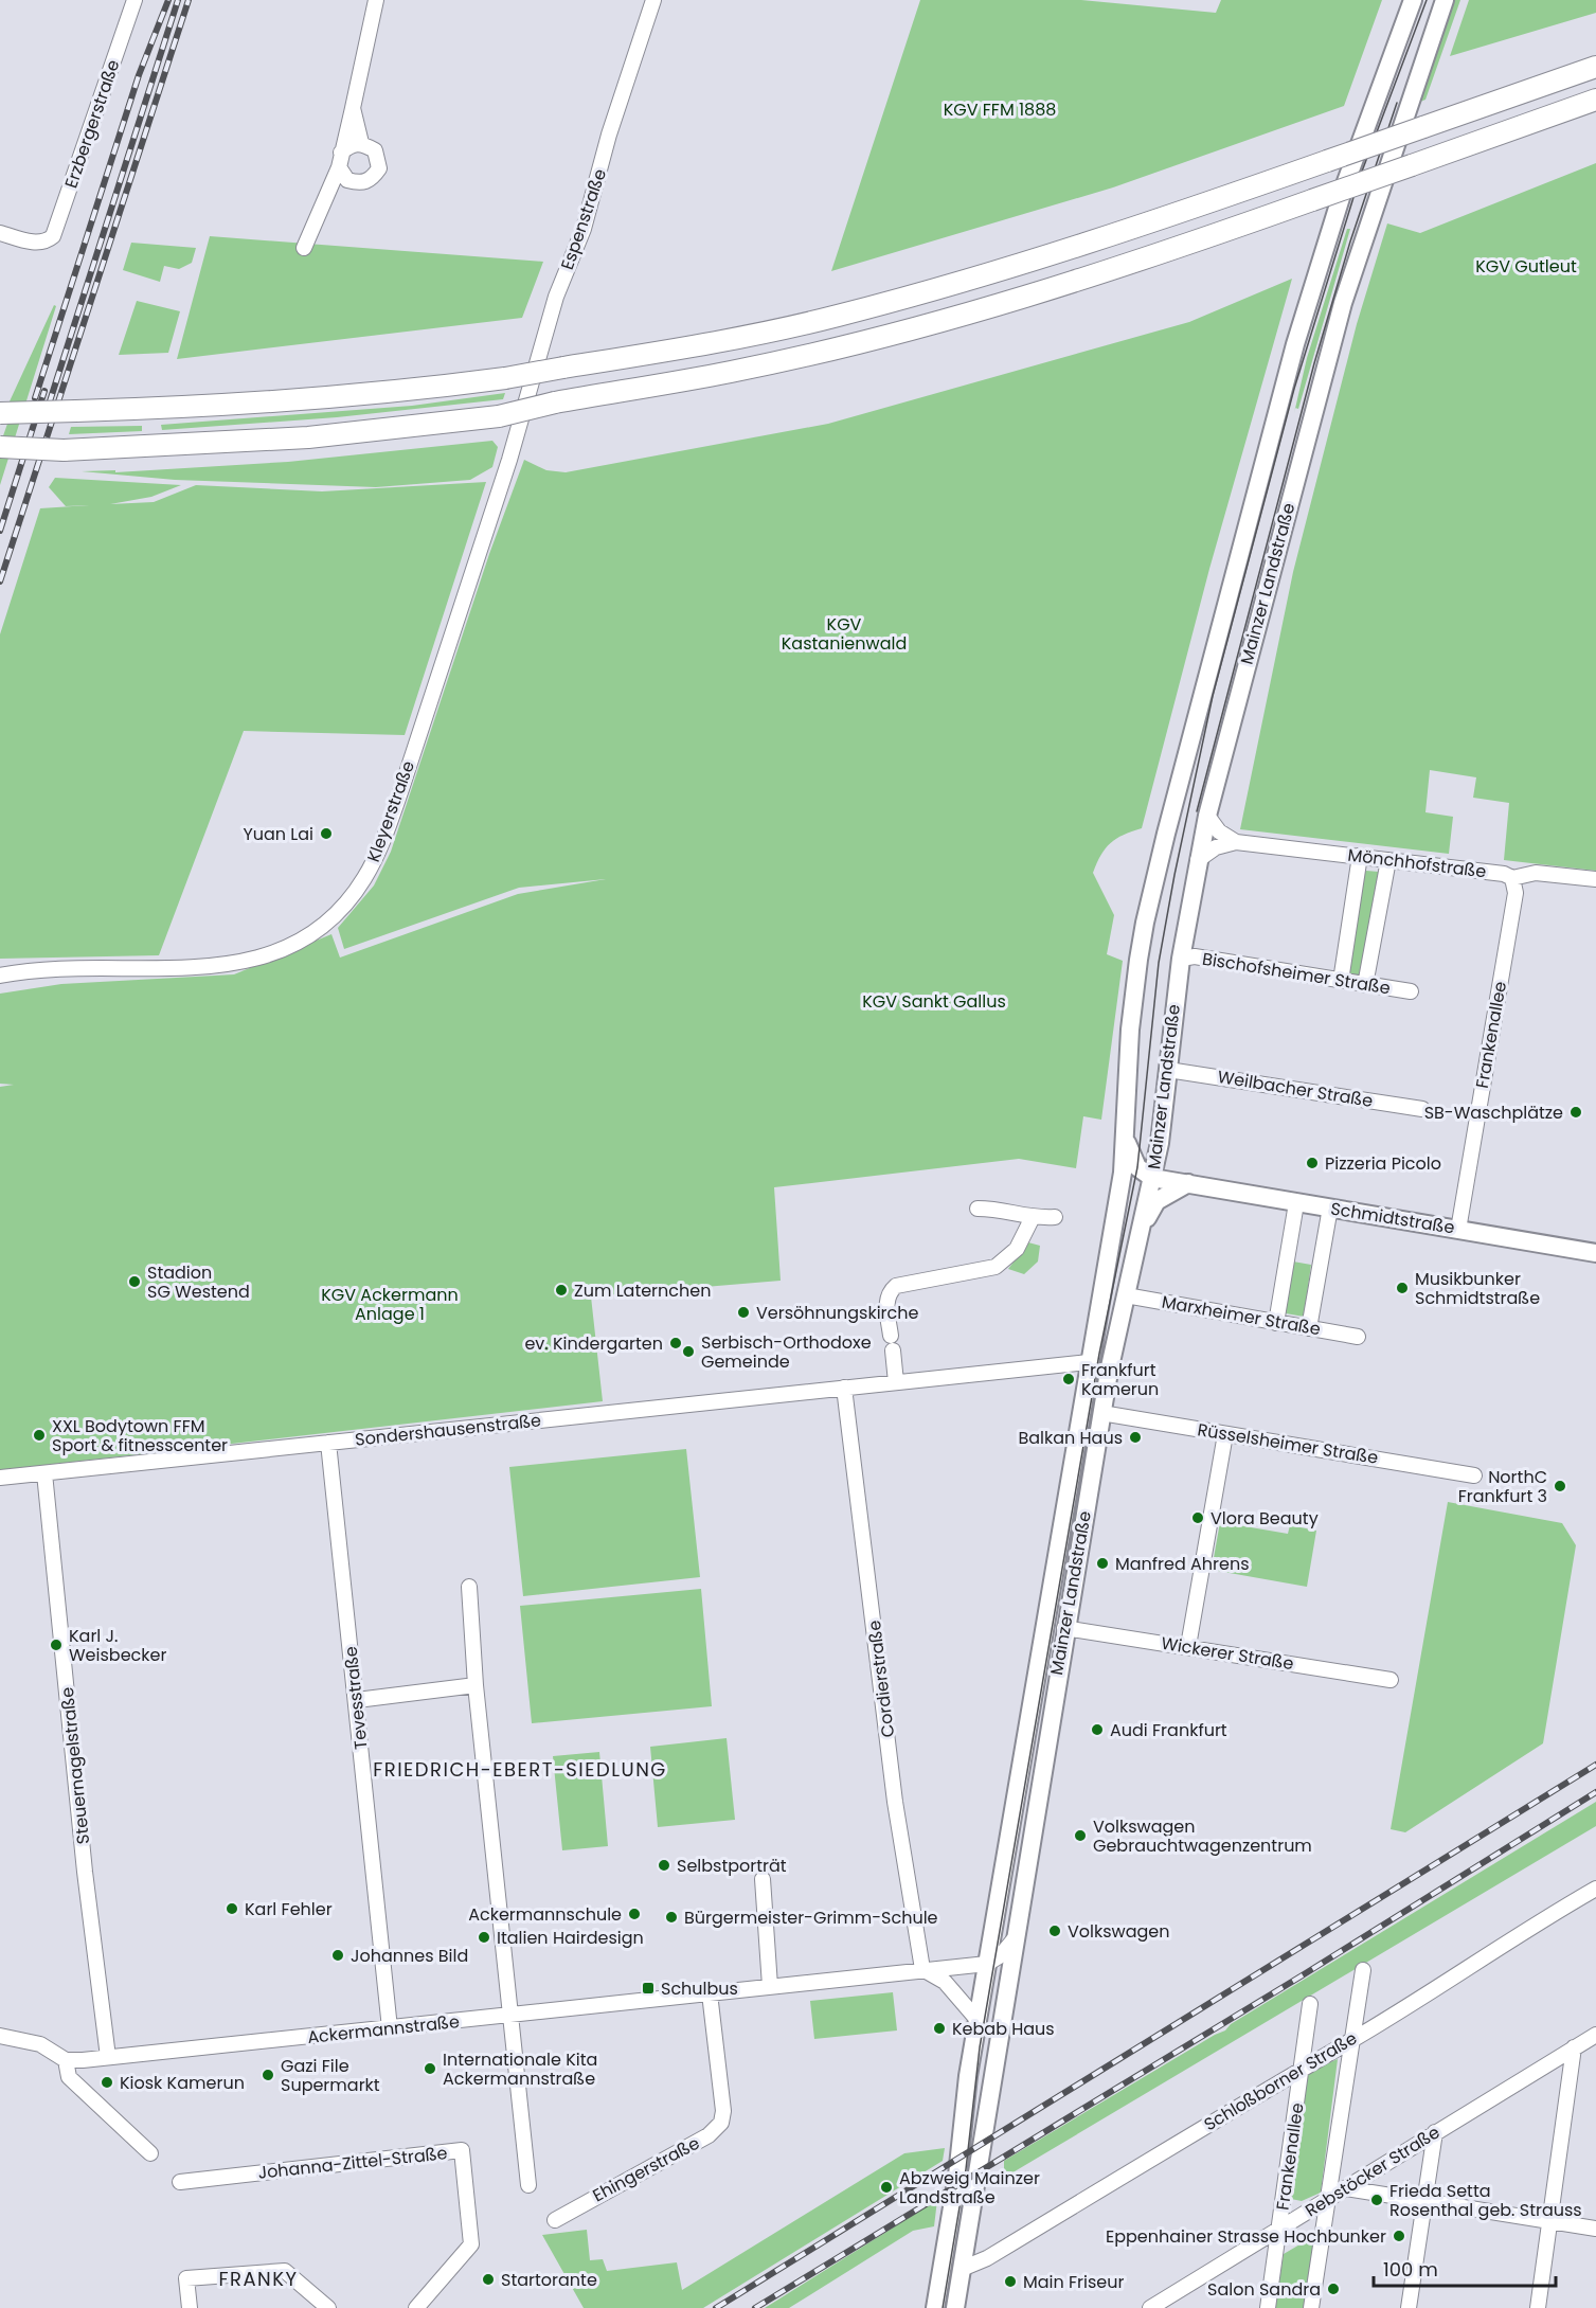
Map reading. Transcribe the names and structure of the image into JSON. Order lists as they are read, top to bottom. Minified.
{"streets":{"main road":["Mainzer Landstraße","Schmidtstraße"],"street":["Erzbergerstraße","Espenstraße","Kleyerstraße","Mönchhofstraße","Bischofsheimer Straße","Frankenallee","Weilbacher Straße","Marxheimer Straße","Sondershausenstraße","Rüsselsheimer Straße","Wickerer Straße","Cordierstraße","Tevesstraße","Steuernagelstraße","Ackermannstraße","Schloßborner Straße","Johanna-Zittel-Straße","Ehingerstraße","Rebstöcker Straße"]},"crossings":[["Espenstraße","Kleyerstraße"],["Mainzer Landstraße","Mönchhofstraße"],["Mainzer Landstraße","Bischofsheimer Straße"],["Mainzer Landstraße","Weilbacher Straße"],["Mainzer Landstraße","Schmidtstraße"],["Mainzer Landstraße","Marxheimer Straße"],["Mainzer Landstraße","Sondershausenstraße"],["Mainzer Landstraße","Rüsselsheimer Straße"],["Mainzer Landstraße","Wickerer Straße"],["Mainzer Landstraße","Ackermannstraße"],["Mainzer Landstraße","Schloßborner Straße"],["Mönchhofstraße","Frankenallee"],["Frankenallee","Schmidtstraße"],["Frankenallee","Schloßborner Straße"],["Frankenallee","Rebstöcker Straße"],["Sondershausenstraße","Cordierstraße"],["Sondershausenstraße","Tevesstraße"],["Sondershausenstraße","Steuernagelstraße"],["Cordierstraße","Ackermannstraße"],["Tevesstraße","Ackermannstraße"],["Steuernagelstraße","Ackermannstraße"],["Ackermannstraße","Ehingerstraße"]],"districts":["FRIEDRICH-EBERT-SIEDLUNG","FRANKY"],"parks":["KGV FFM 1888","KGV Gutleut","KGV Kastanienwald","KGV Sankt Gallus","KGV Ackermann Anlage 1"],"places":{"other":["Yuan Lai","SB-Waschplätze","Pizzeria Picolo","Stadion SG Westend","Musikbunker Schmidtstraße","Zum Laternchen","Versöhnungskirche","ev. Kindergarten","Serbisch-Orthodoxe Gemeinde","Frankfurt Kamerun","XXL Bodytown FFM Sport & fitnesscenter","Balkan Haus","NorthC Frankfurt 3","Vlora Beauty","Manfred Ahrens","Karl J. Weisbecker","Audi Frankfurt","Volkswagen Gebrauchtwagenzentrum","Selbstporträt","Karl Fehler","Ackermannschule","Bürgermeister-Grimm-Schule","Volkswagen","Italien Hairdesign","Johannes Bild","Kebab Haus","Internationale Kita Ackermannstraße","Gazi File Supermarkt","Kiosk Kamerun","Abzweig Mainzer Landstraße","Frieda Setta Rosenthal geb. Strauss","Eppenhainer Strasse Hochbunker","Startorante","Main Friseur","Salon Sandra"],"transit":["Schulbus"]},"scale_bar":"100 m"}
